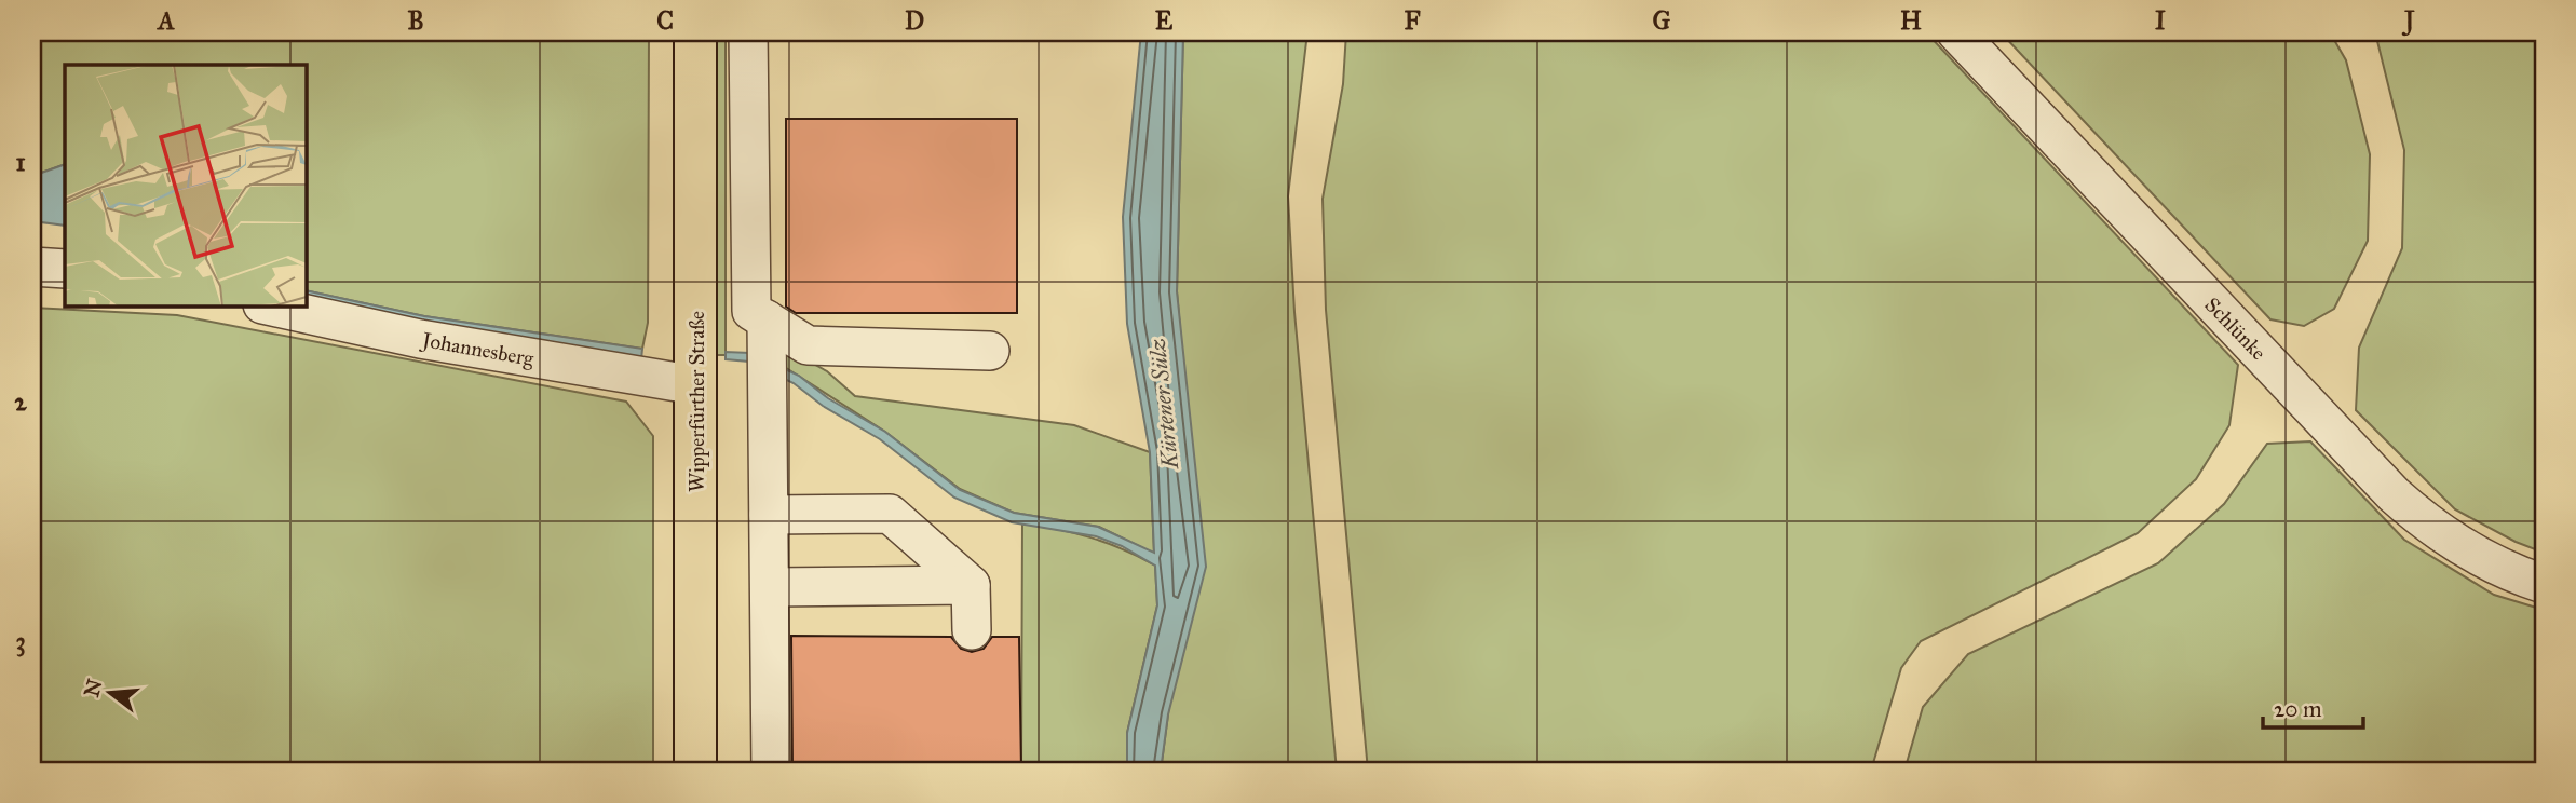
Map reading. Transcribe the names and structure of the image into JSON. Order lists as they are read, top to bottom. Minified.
{"streets":{"main road":["Wipperfürther Straße"],"street":["Schlünke","Johannesberg"]},"crossings":[["Johannesberg","Wipperfürther Straße"]],"water":["Kürtener Sülz"],"scale_bar":"20 m","north":"left","grid":{"columns":["A","B","C","D","E","F","G","H","I","J"],"rows":["1","2","3"]}}
